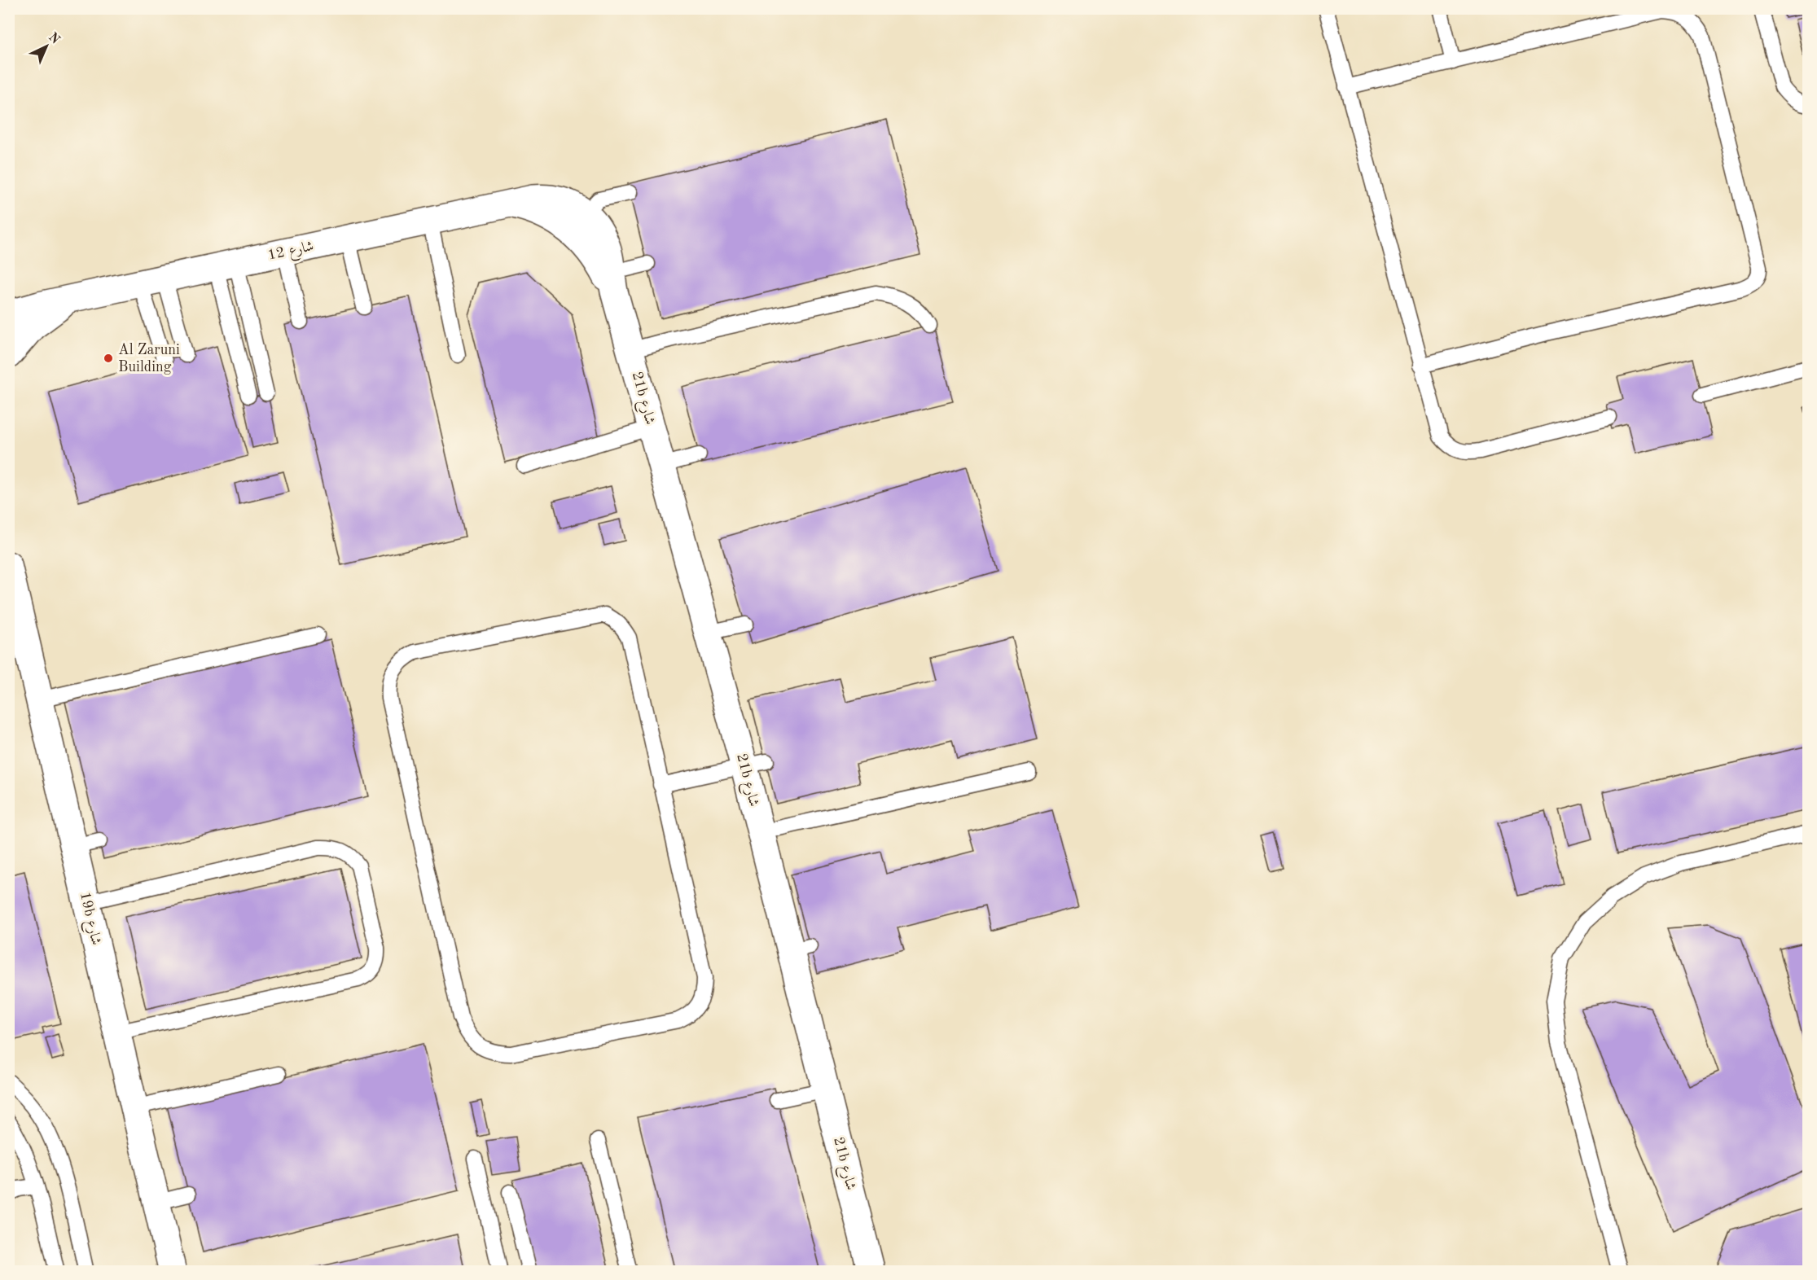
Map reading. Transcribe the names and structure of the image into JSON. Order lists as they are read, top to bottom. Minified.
{"streets":{"street":["شارع 12","21b شارع","19b شارع"]},"crossings":[["شارع 12","21b شارع"]],"places":["Al Zaruni Building"],"north":"top right"}
